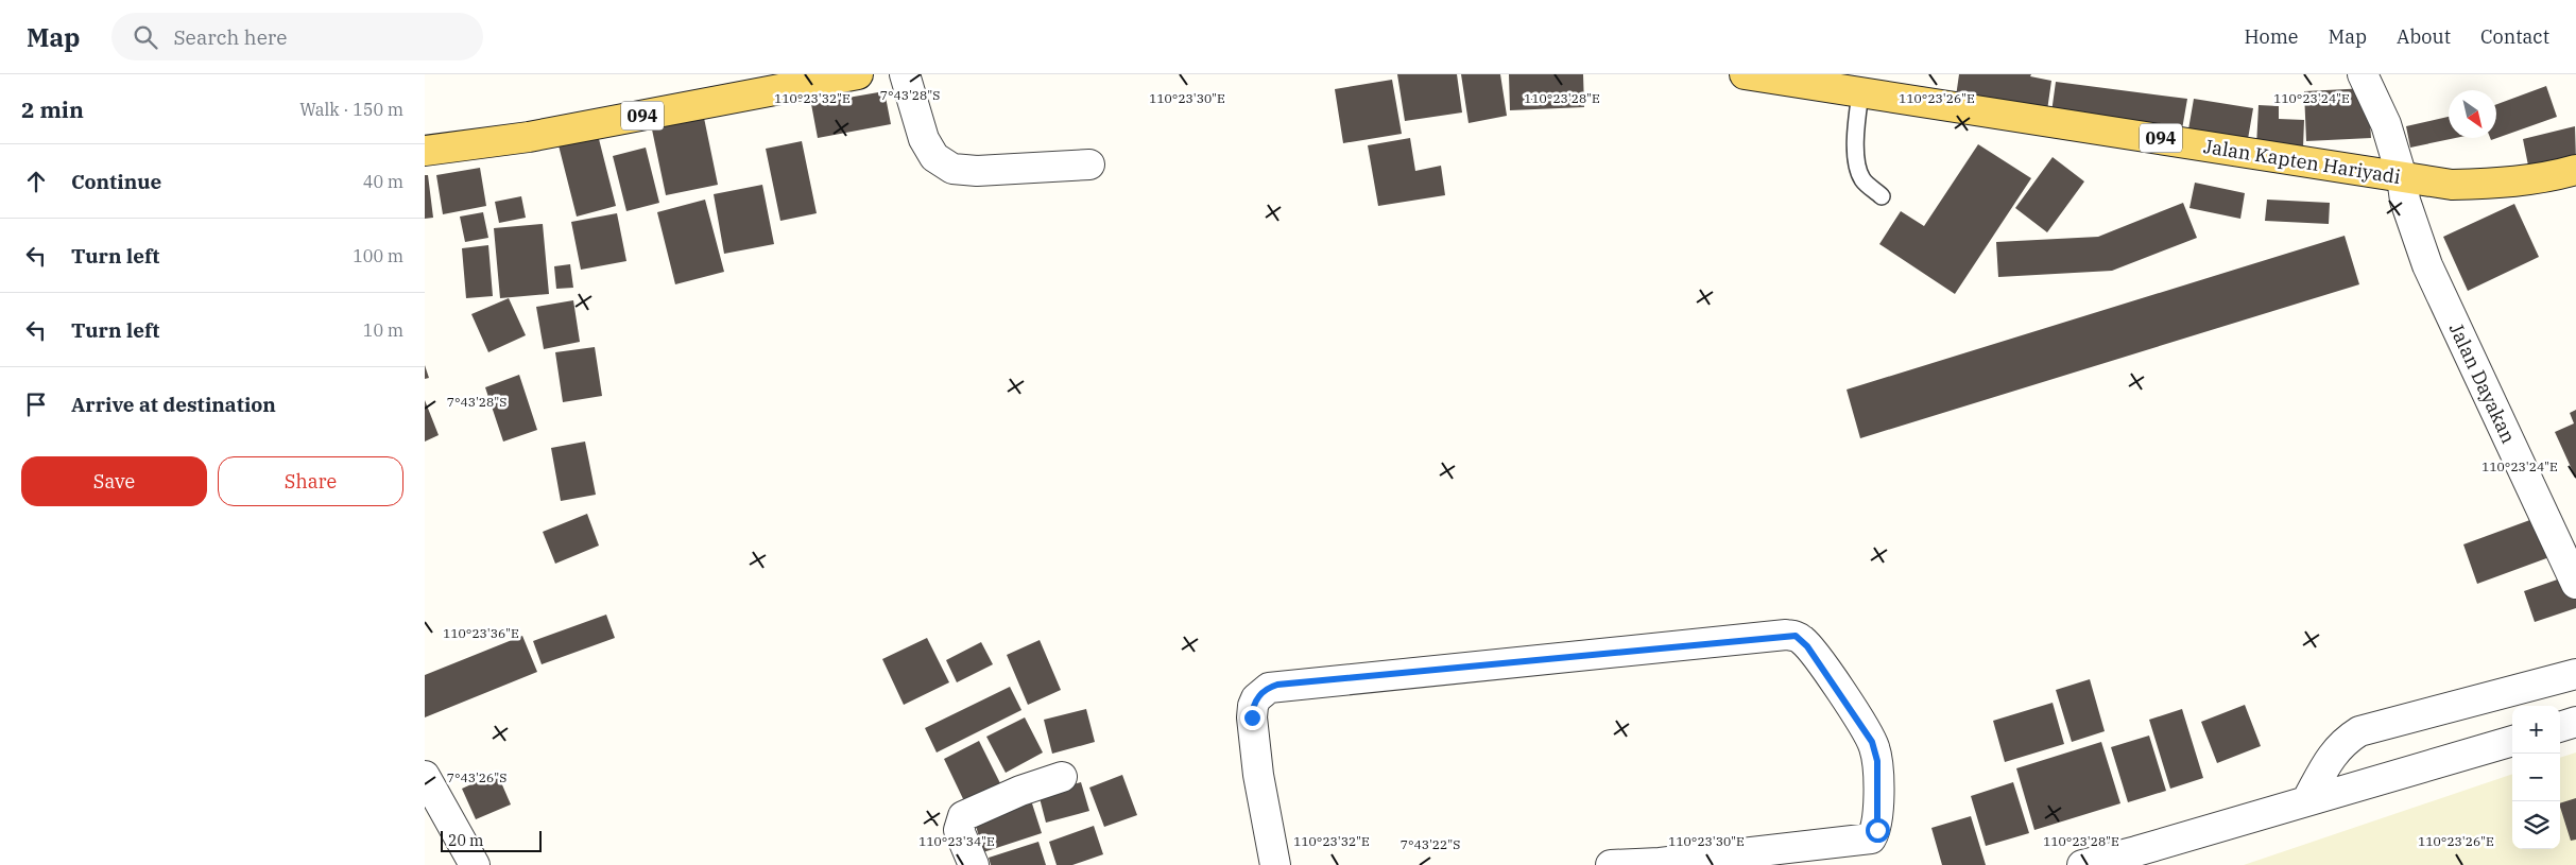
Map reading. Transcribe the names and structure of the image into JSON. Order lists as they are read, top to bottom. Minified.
{"streets":{"main road":["094","Jalan Kapten Hariyadi"],"street":["Jalan Dayakan"]},"crossings":[["Jalan Kapten Hariyadi","Jalan Dayakan"]],"scale_bar":"20 m","north":"bottom right","page":{"header":"Map","search":"Search here","nav":["Home","Map","About","Contact"],"heading":["2 min","Walk · 150 m"],"list":[["Continue","40 m"],["Turn left","100 m"],["Turn left","10 m"],"Arrive at destination"],"buttons":["Save","Share"],"map_buttons":["+","−"],"scale":"20 m"},"coordinates":["7°43'28\"S","110°23'32\"E","110°23'30\"E","110°23'28\"E","110°23'26\"E","110°23'24\"E","110°23'36\"E","7°43'26\"S","110°23'34\"E","7°43'22\"S"]}
